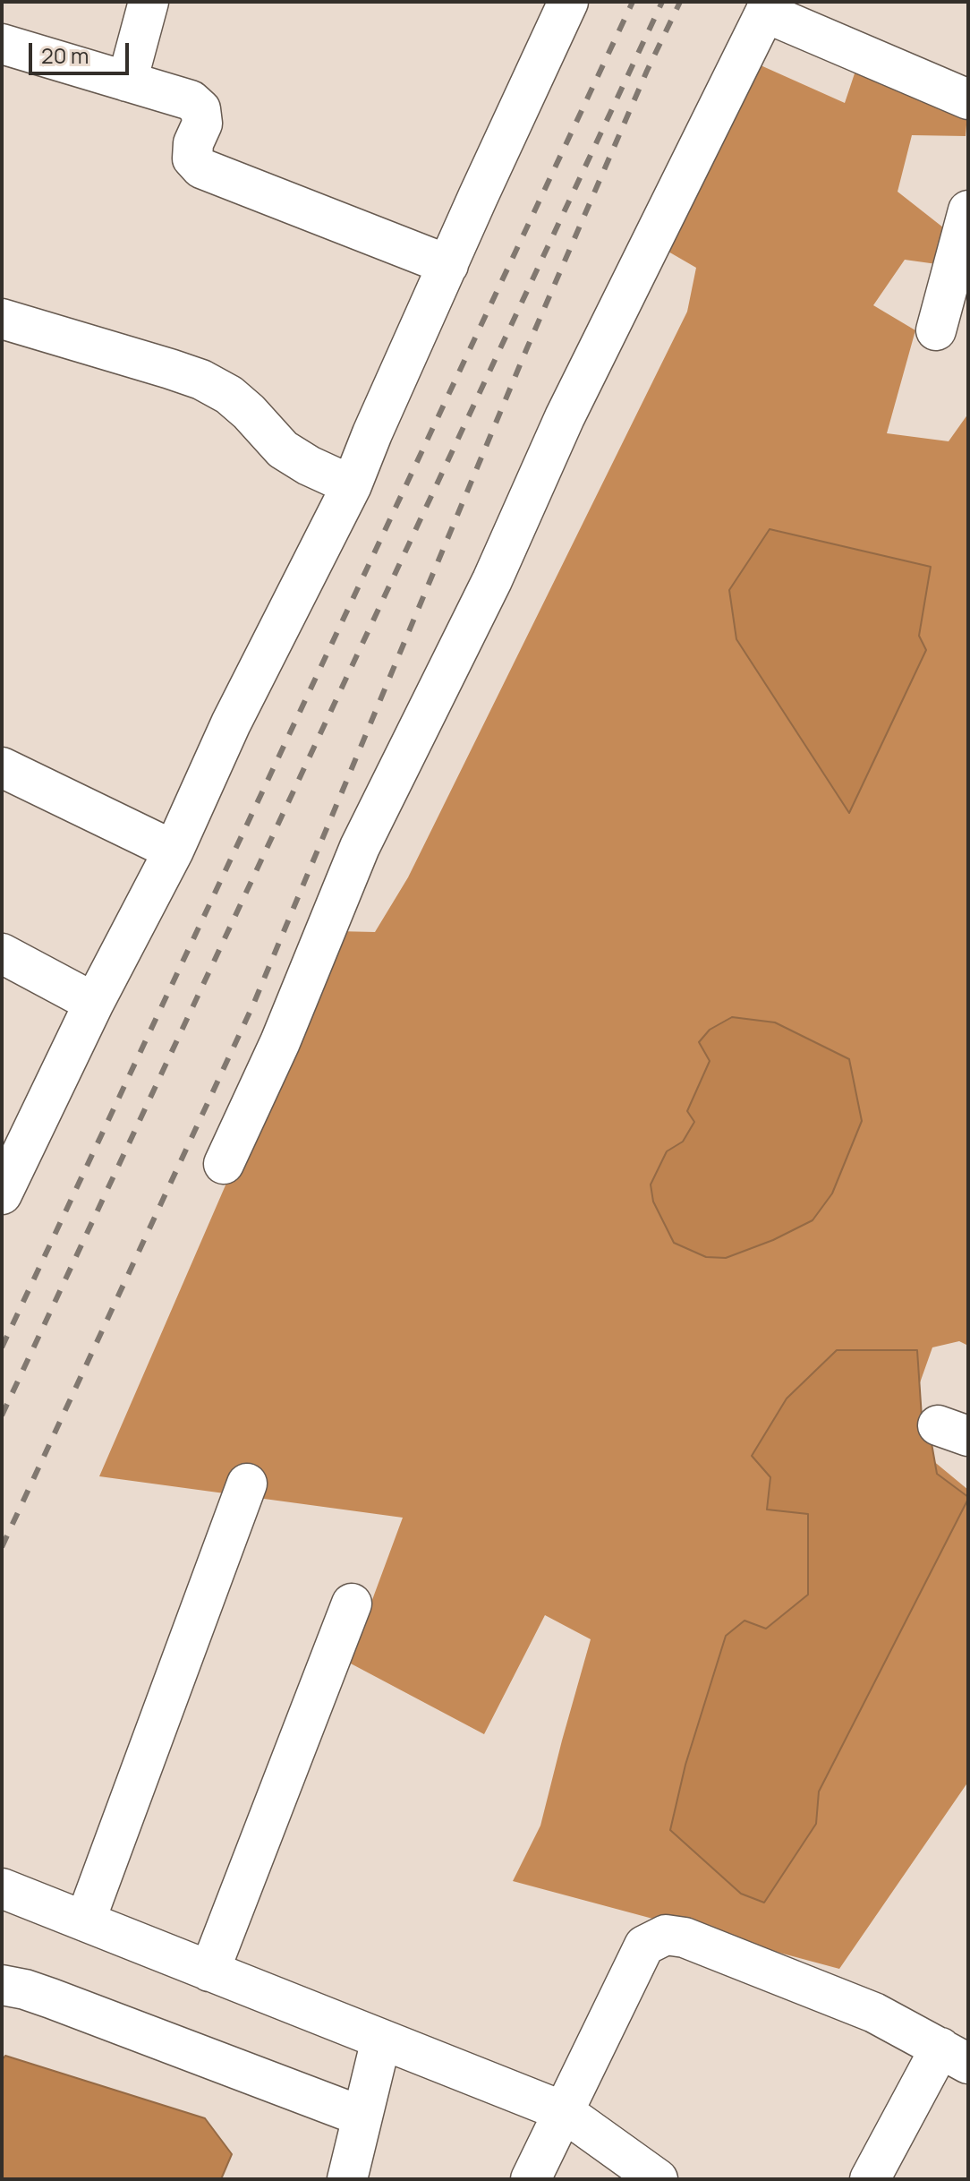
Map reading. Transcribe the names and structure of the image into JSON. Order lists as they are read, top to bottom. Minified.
{"scale_bar":"20 m"}
